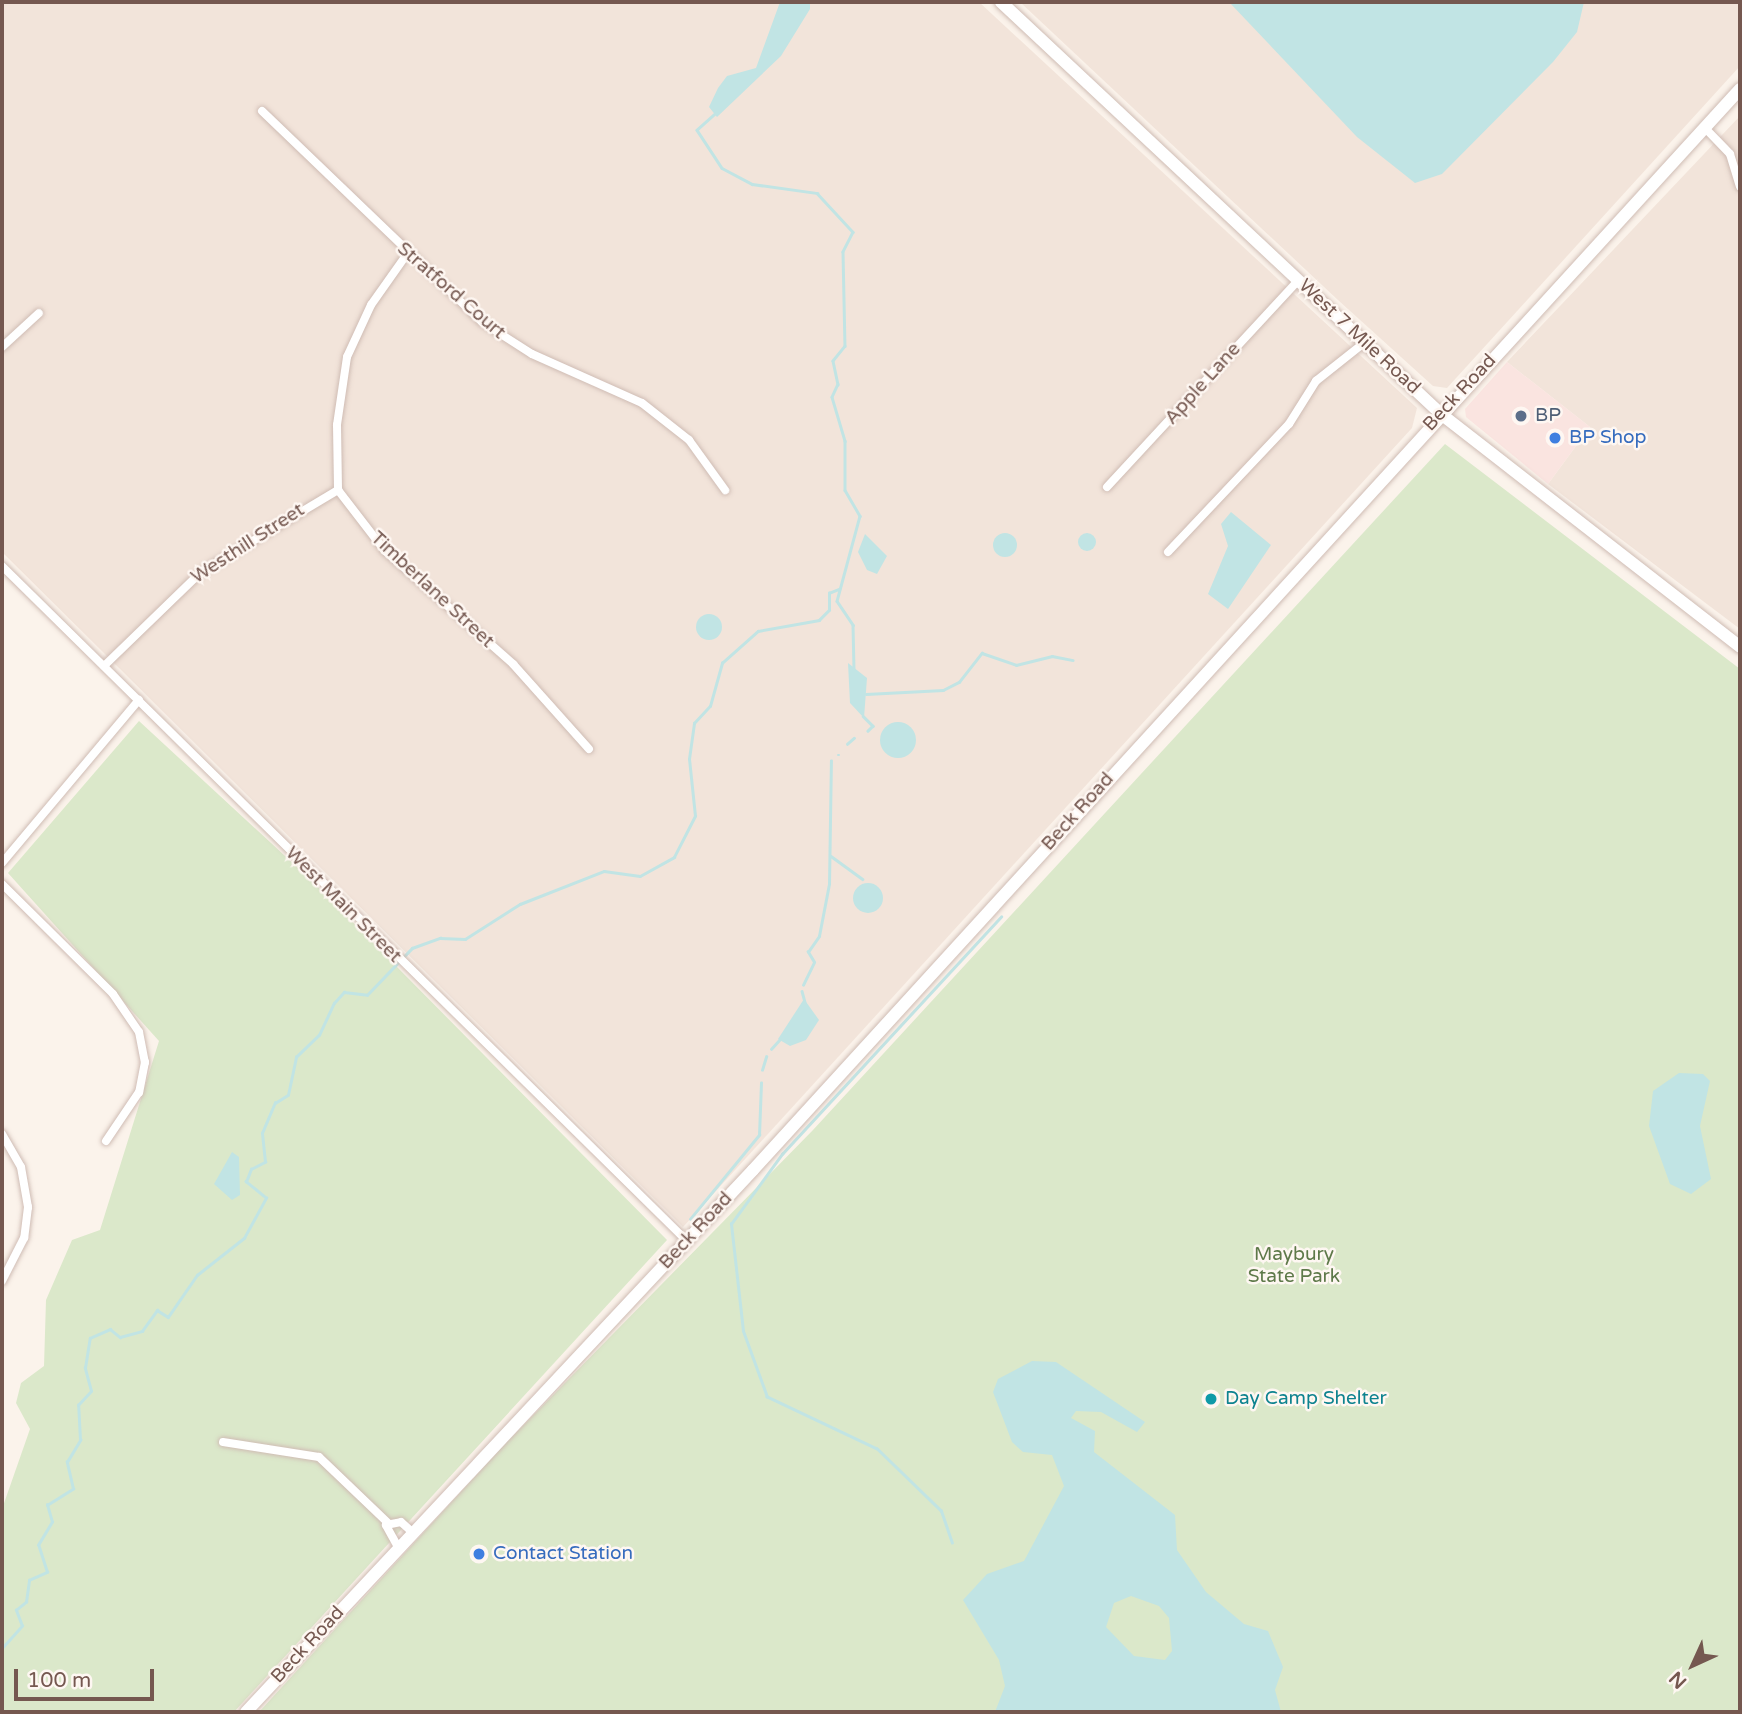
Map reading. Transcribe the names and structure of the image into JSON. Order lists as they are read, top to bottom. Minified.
{"streets":{"main road":["West 7 Mile Road","Beck Road"],"street":["Stratford Court","Apple Lane","Westhill Street","Timberlane Street","West Main Street"]},"crossings":[["West 7 Mile Road","Apple Lane"],["West 7 Mile Road","Beck Road"],["Beck Road","West Main Street"],["Westhill Street","Timberlane Street"],["Westhill Street","West Main Street"]],"parks":["Maybury State Park"],"places":["BP","BP Shop","Day Camp Shelter","Contact Station"],"scale_bar":"100 m","north":"bottom left"}
